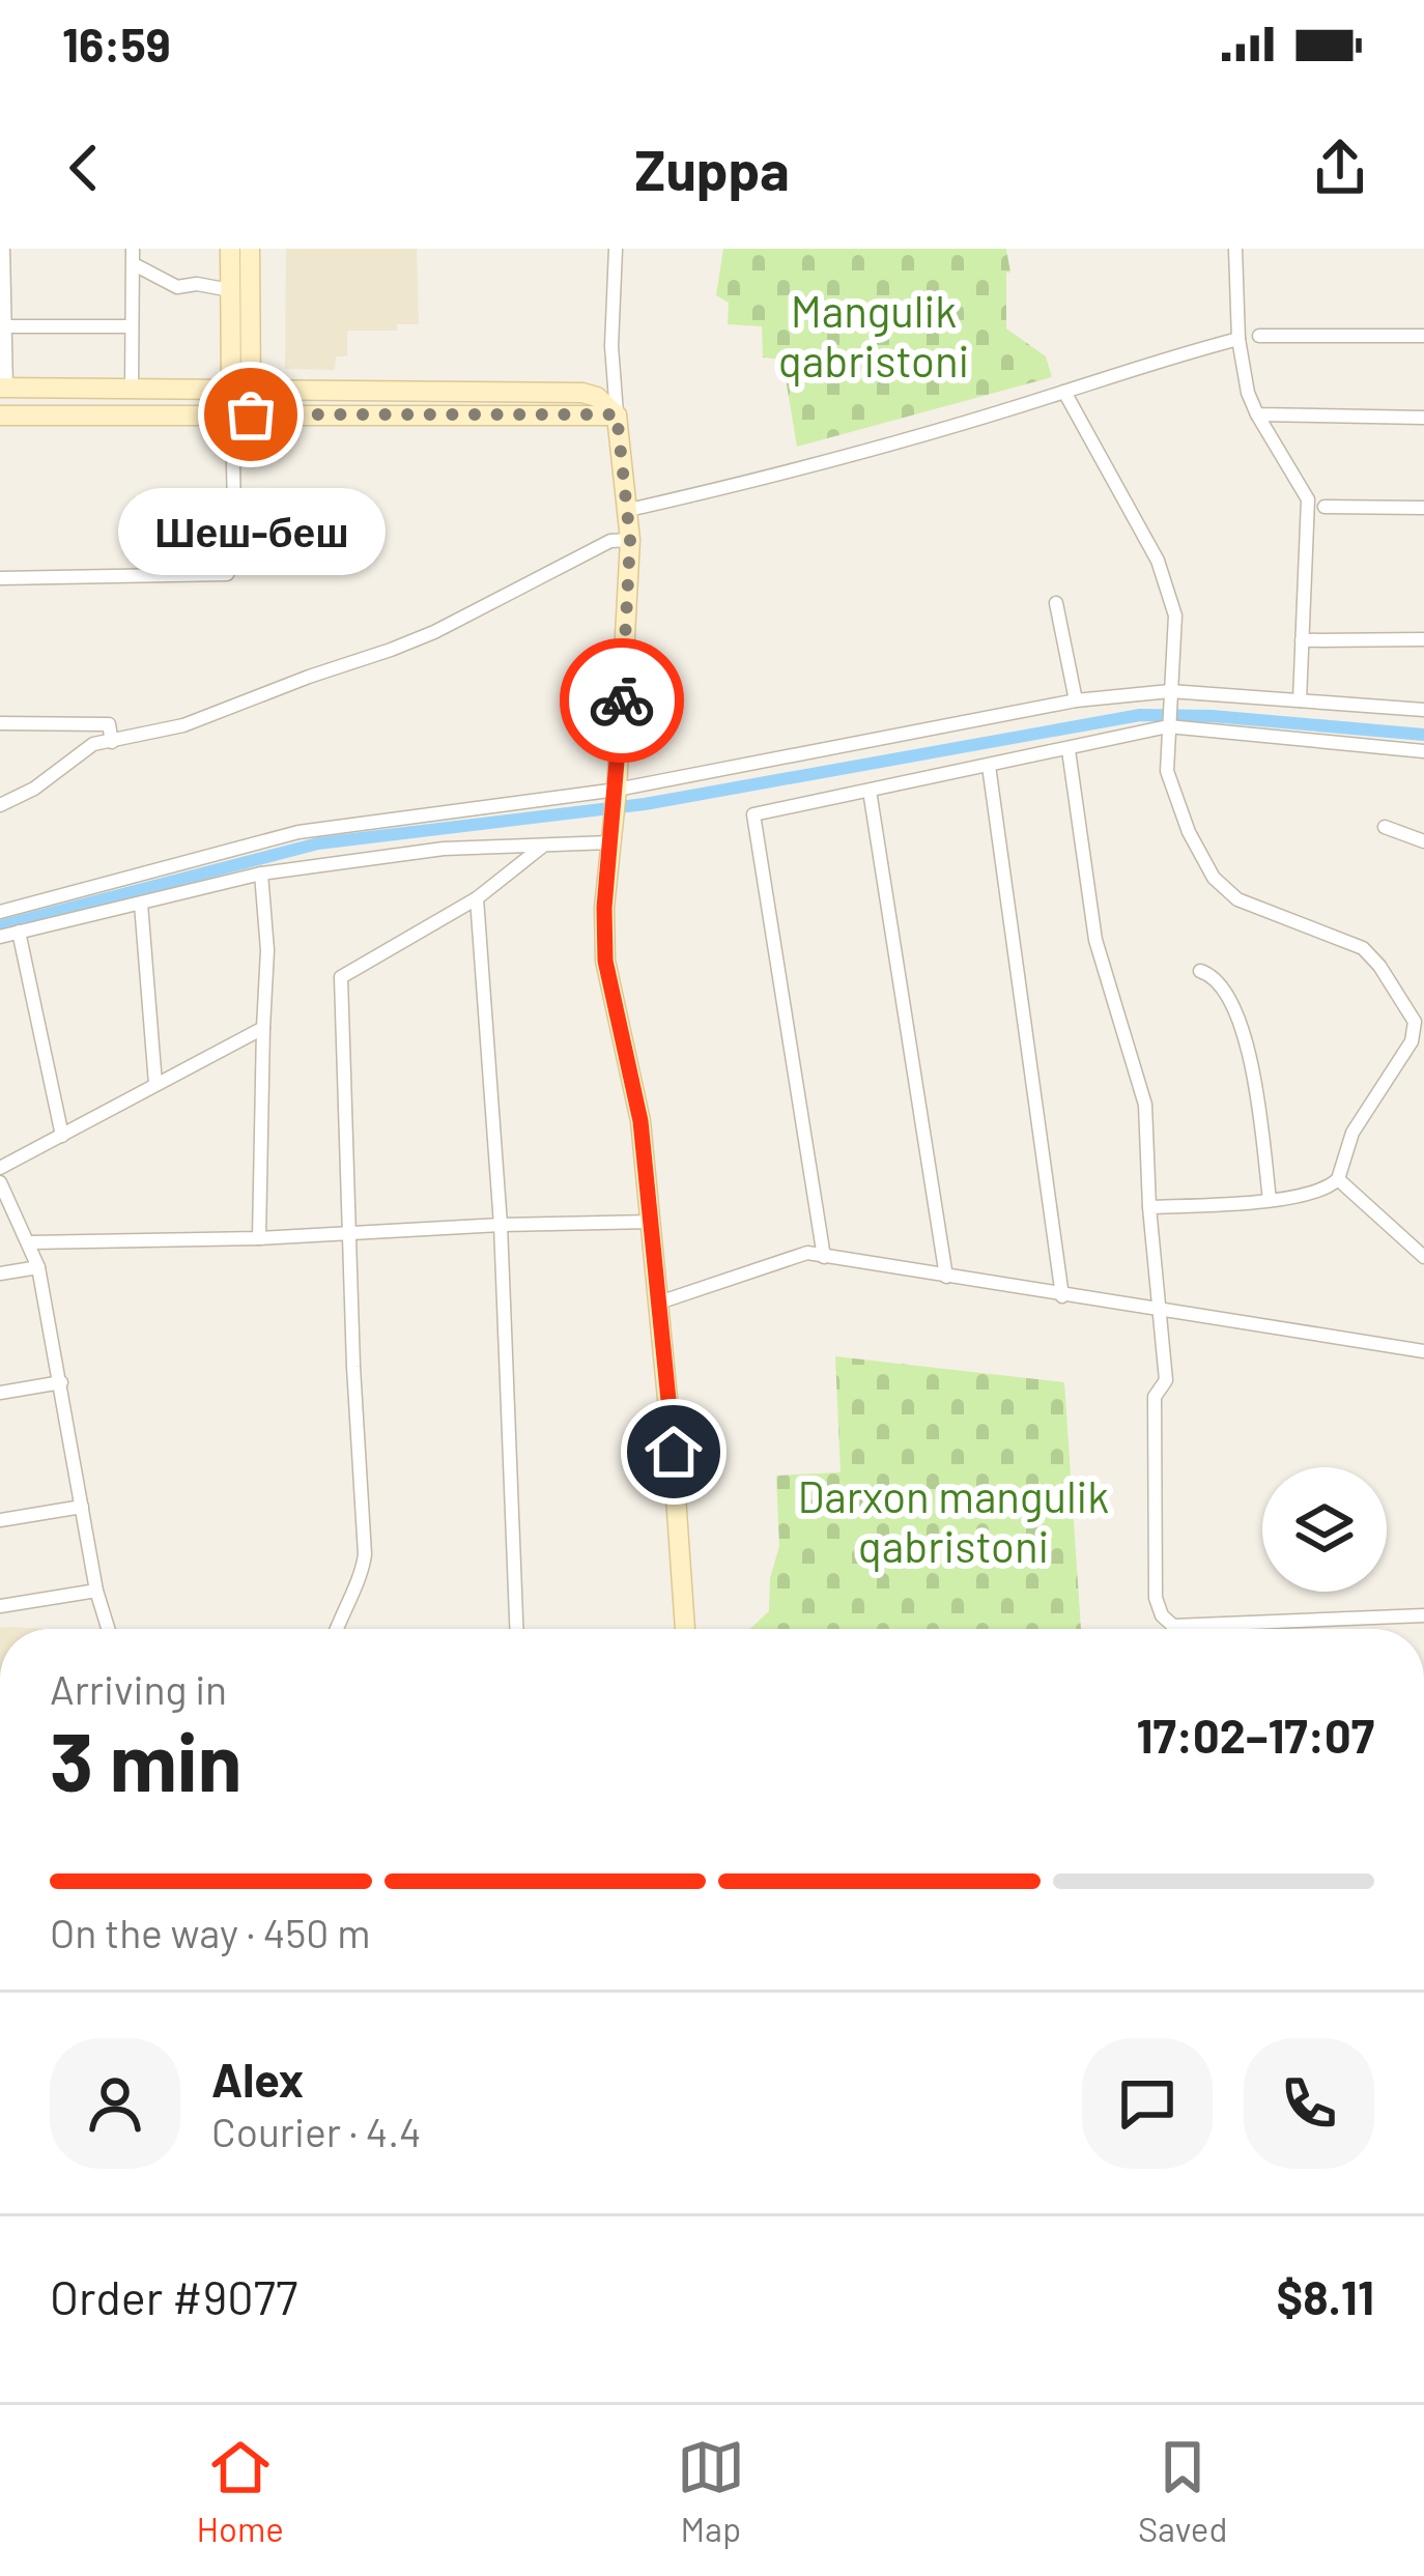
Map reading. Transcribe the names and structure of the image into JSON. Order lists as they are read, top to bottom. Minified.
{"parks":["Mangulik qabristoni","Darxon mangulik qabristoni"],"places":["Шеш-беш"],"page":{"status":"16:59","header":"Zuppa","bubble":"Шеш-беш","heading":["3 min","Arriving in","17:02–17:07"],"panel":["Alex","Courier · 4.4","Order #9077","$8.11"],"bar":"On the way · 450 m","tabs":["Home","Map","Saved"]}}
